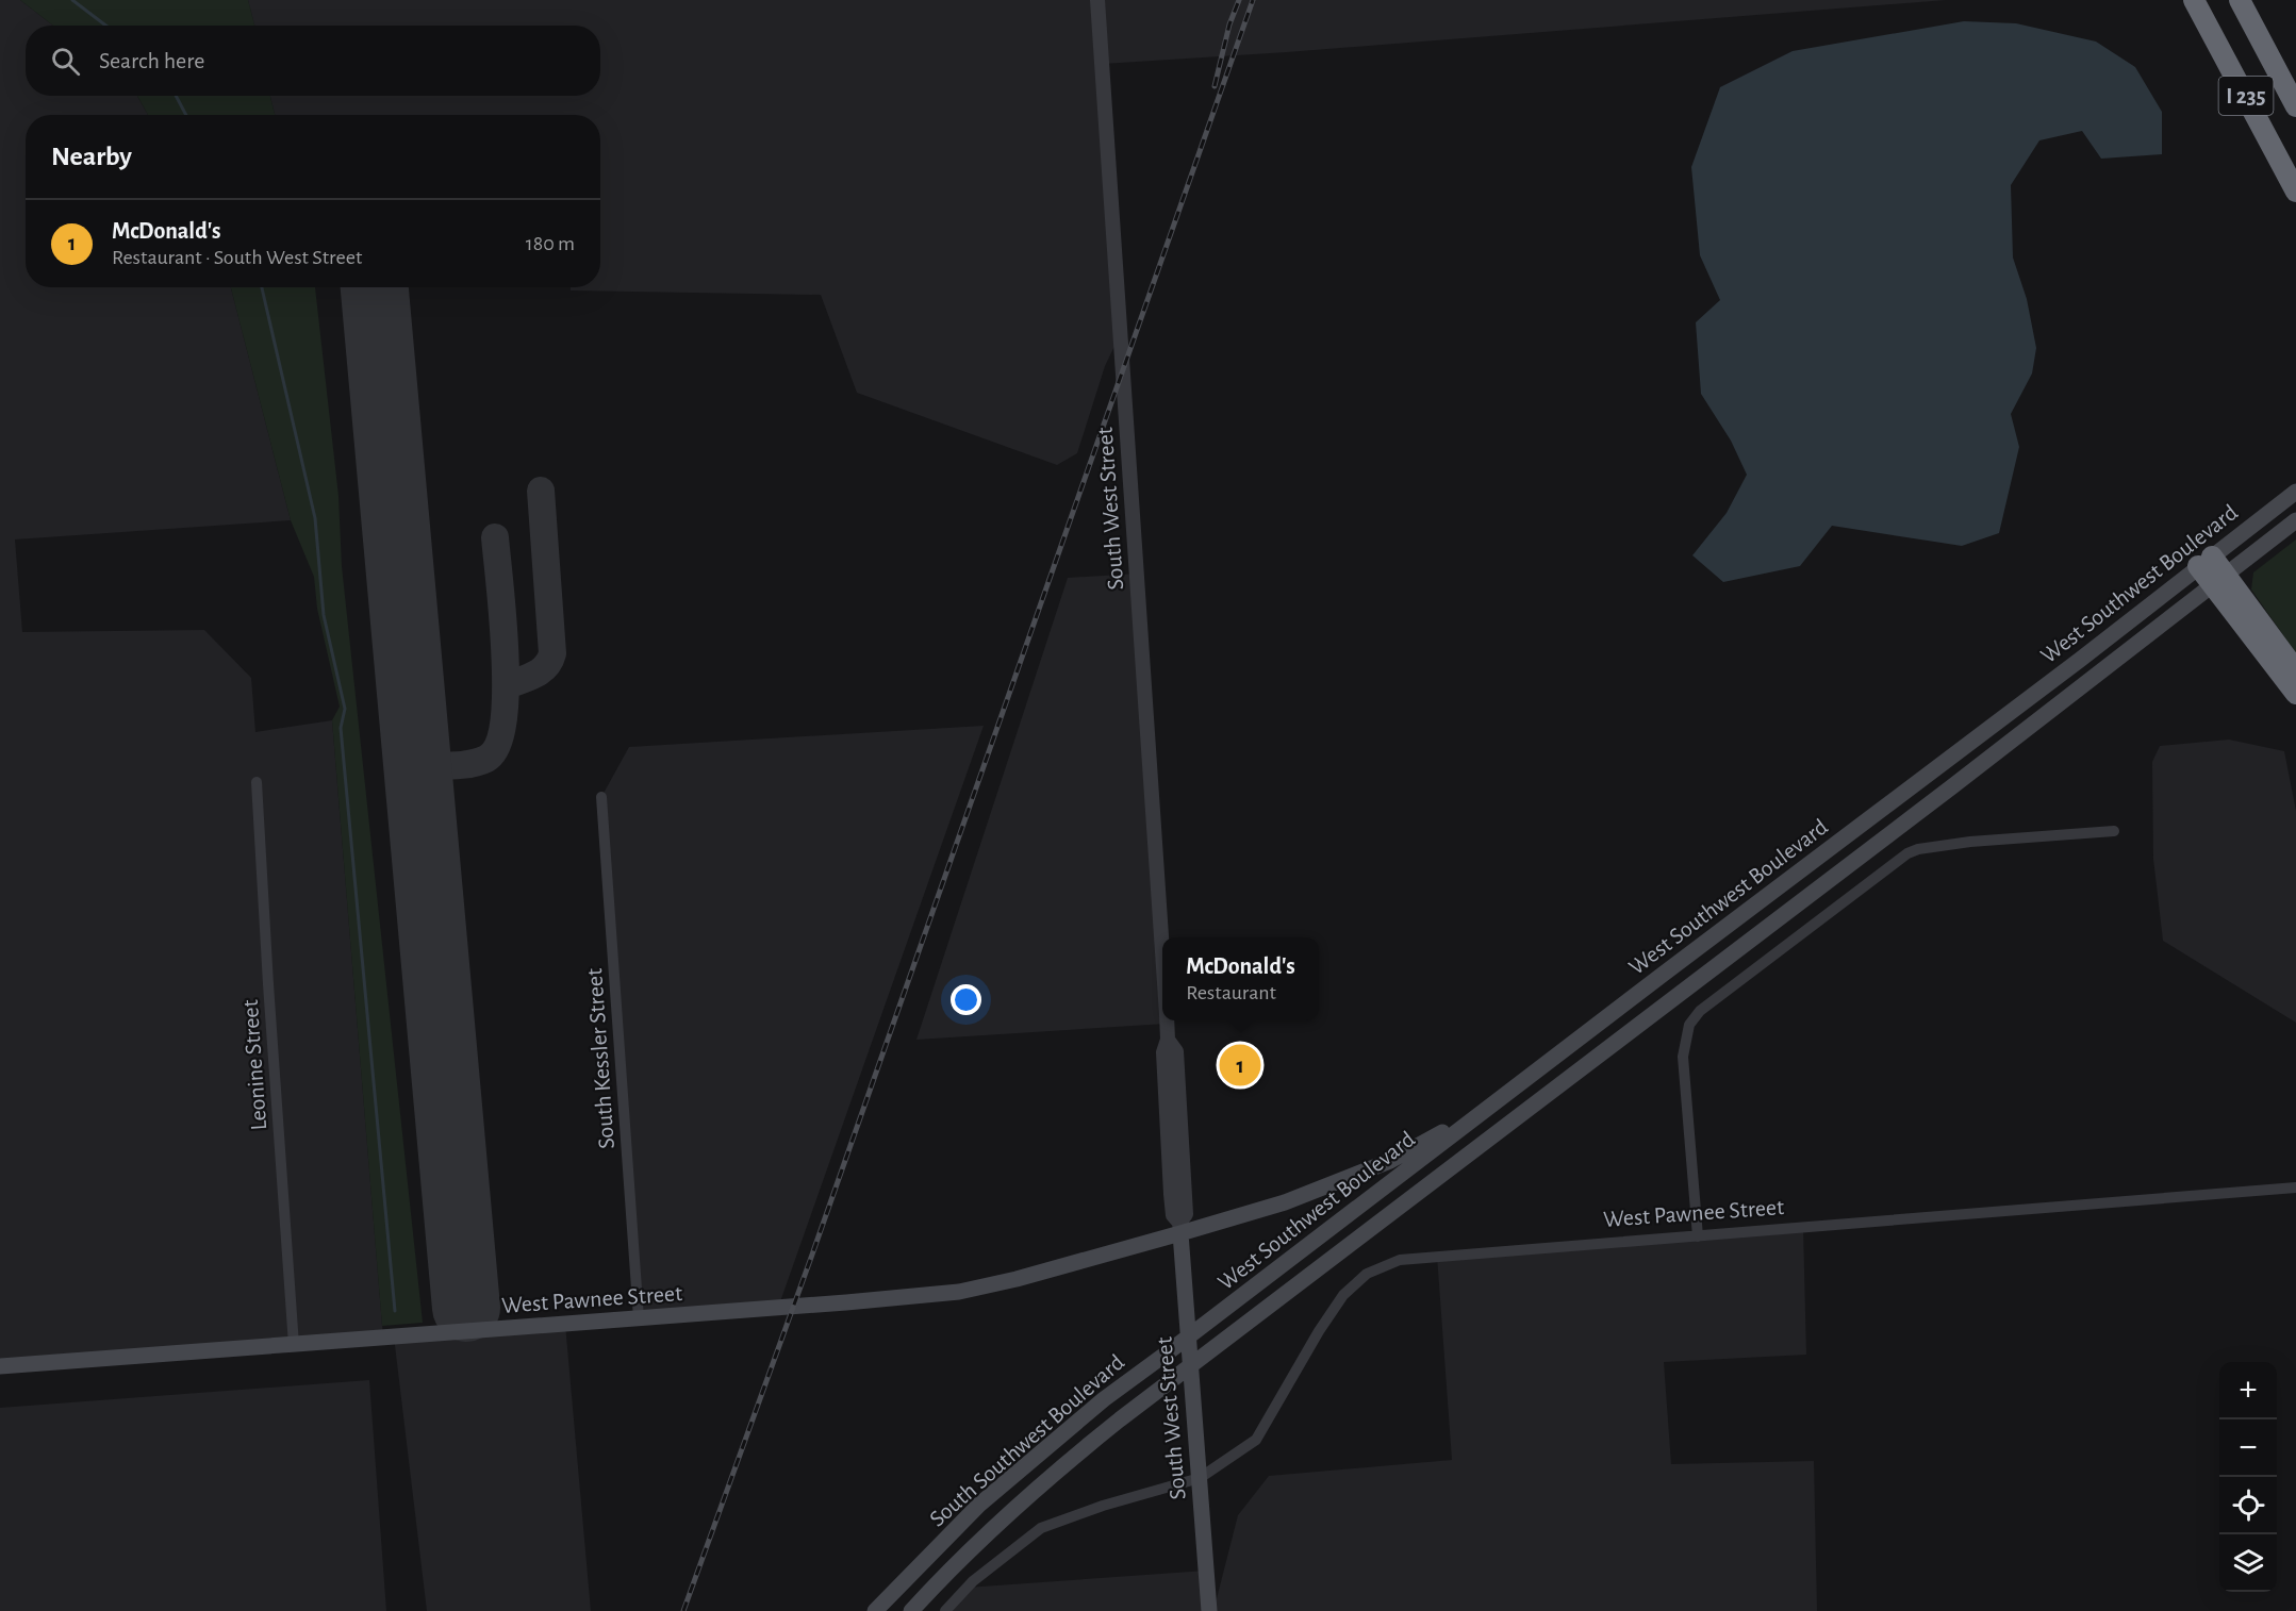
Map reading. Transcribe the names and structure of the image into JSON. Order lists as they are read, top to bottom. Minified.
{"streets":{"highway":["I 235"],"main road":["South West Street","West Southwest Boulevard","West Pawnee Street","South Southwest Boulevard"],"street":["South Kessler Street","Leonine Street"]},"crossings":[["South West Street","West Southwest Boulevard"],["South West Street","West Pawnee Street"],["South West Street","South Southwest Boulevard"],["West Southwest Boulevard","West Pawnee Street"],["West Southwest Boulevard","South Southwest Boulevard"],["South Kessler Street","West Pawnee Street"],["Leonine Street","West Pawnee Street"]],"page":{"search":"Search here","heading":"Nearby","list":[{"mark":"1","name":"McDonald's","note":"Restaurant · South West Street","value":"180 m"}],"popup":["McDonald's","Restaurant"],"pins":"1","map_buttons":["+","−"]}}
